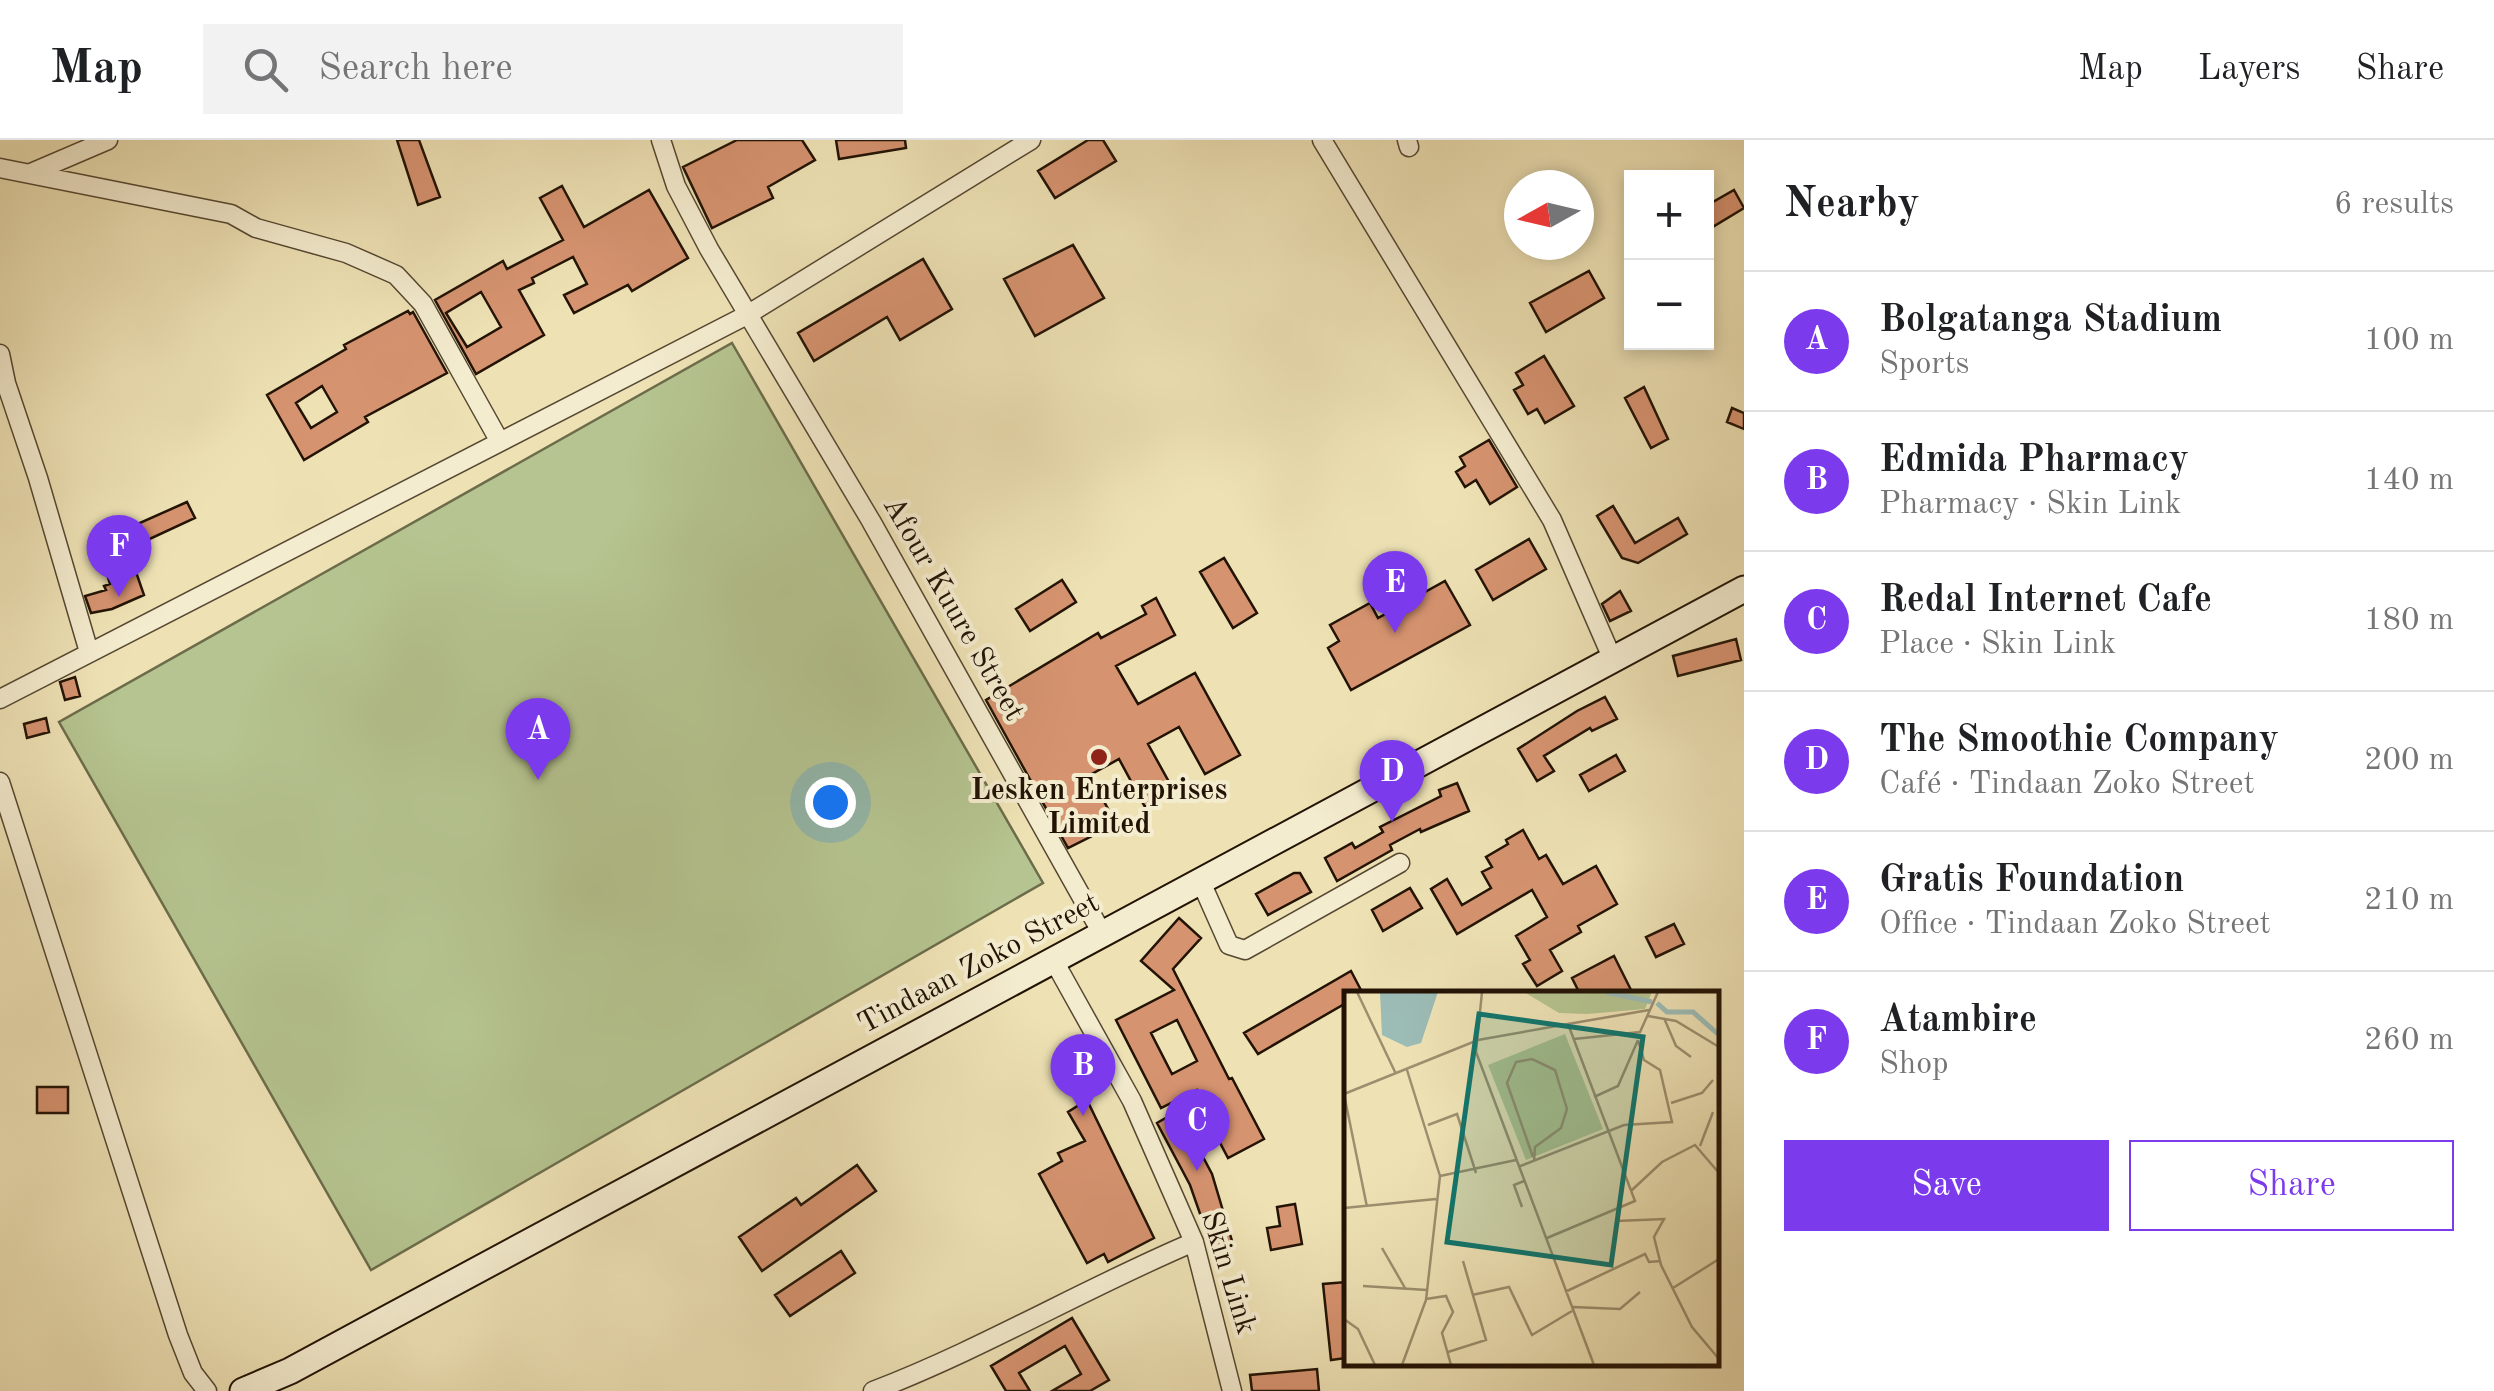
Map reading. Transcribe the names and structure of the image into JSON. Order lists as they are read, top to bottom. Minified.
{"streets":{"main road":["Tindaan Zoko Street"],"street":["Afour Kuure Street","Skin Link"]},"crossings":[["Afour Kuure Street","Tindaan Zoko Street"],["Tindaan Zoko Street","Skin Link"]],"places":["Lesken Enterprises Limited"],"north":"left","page":{"header":"Map","search":"Search here","nav":["Map","Layers","Share"],"heading":["Nearby","6 results"],"map_buttons":["+","−"],"list":[{"mark":"A","name":"Bolgatanga Stadium","note":"Sports","value":"100 m"},{"mark":"B","name":"Edmida Pharmacy","note":"Pharmacy · Skin Link","value":"140 m"},{"mark":"C","name":"Redal Internet Cafe","note":"Place · Skin Link","value":"180 m"},{"mark":"D","name":"The Smoothie Company","note":"Café · Tindaan Zoko Street","value":"200 m"},{"mark":"E","name":"Gratis Foundation","note":"Office · Tindaan Zoko Street","value":"210 m"},{"mark":"F","name":"Atambire","note":"Shop","value":"260 m"}],"pins":["F","E","A","D","B","C"],"buttons":["Save","Share"]}}
